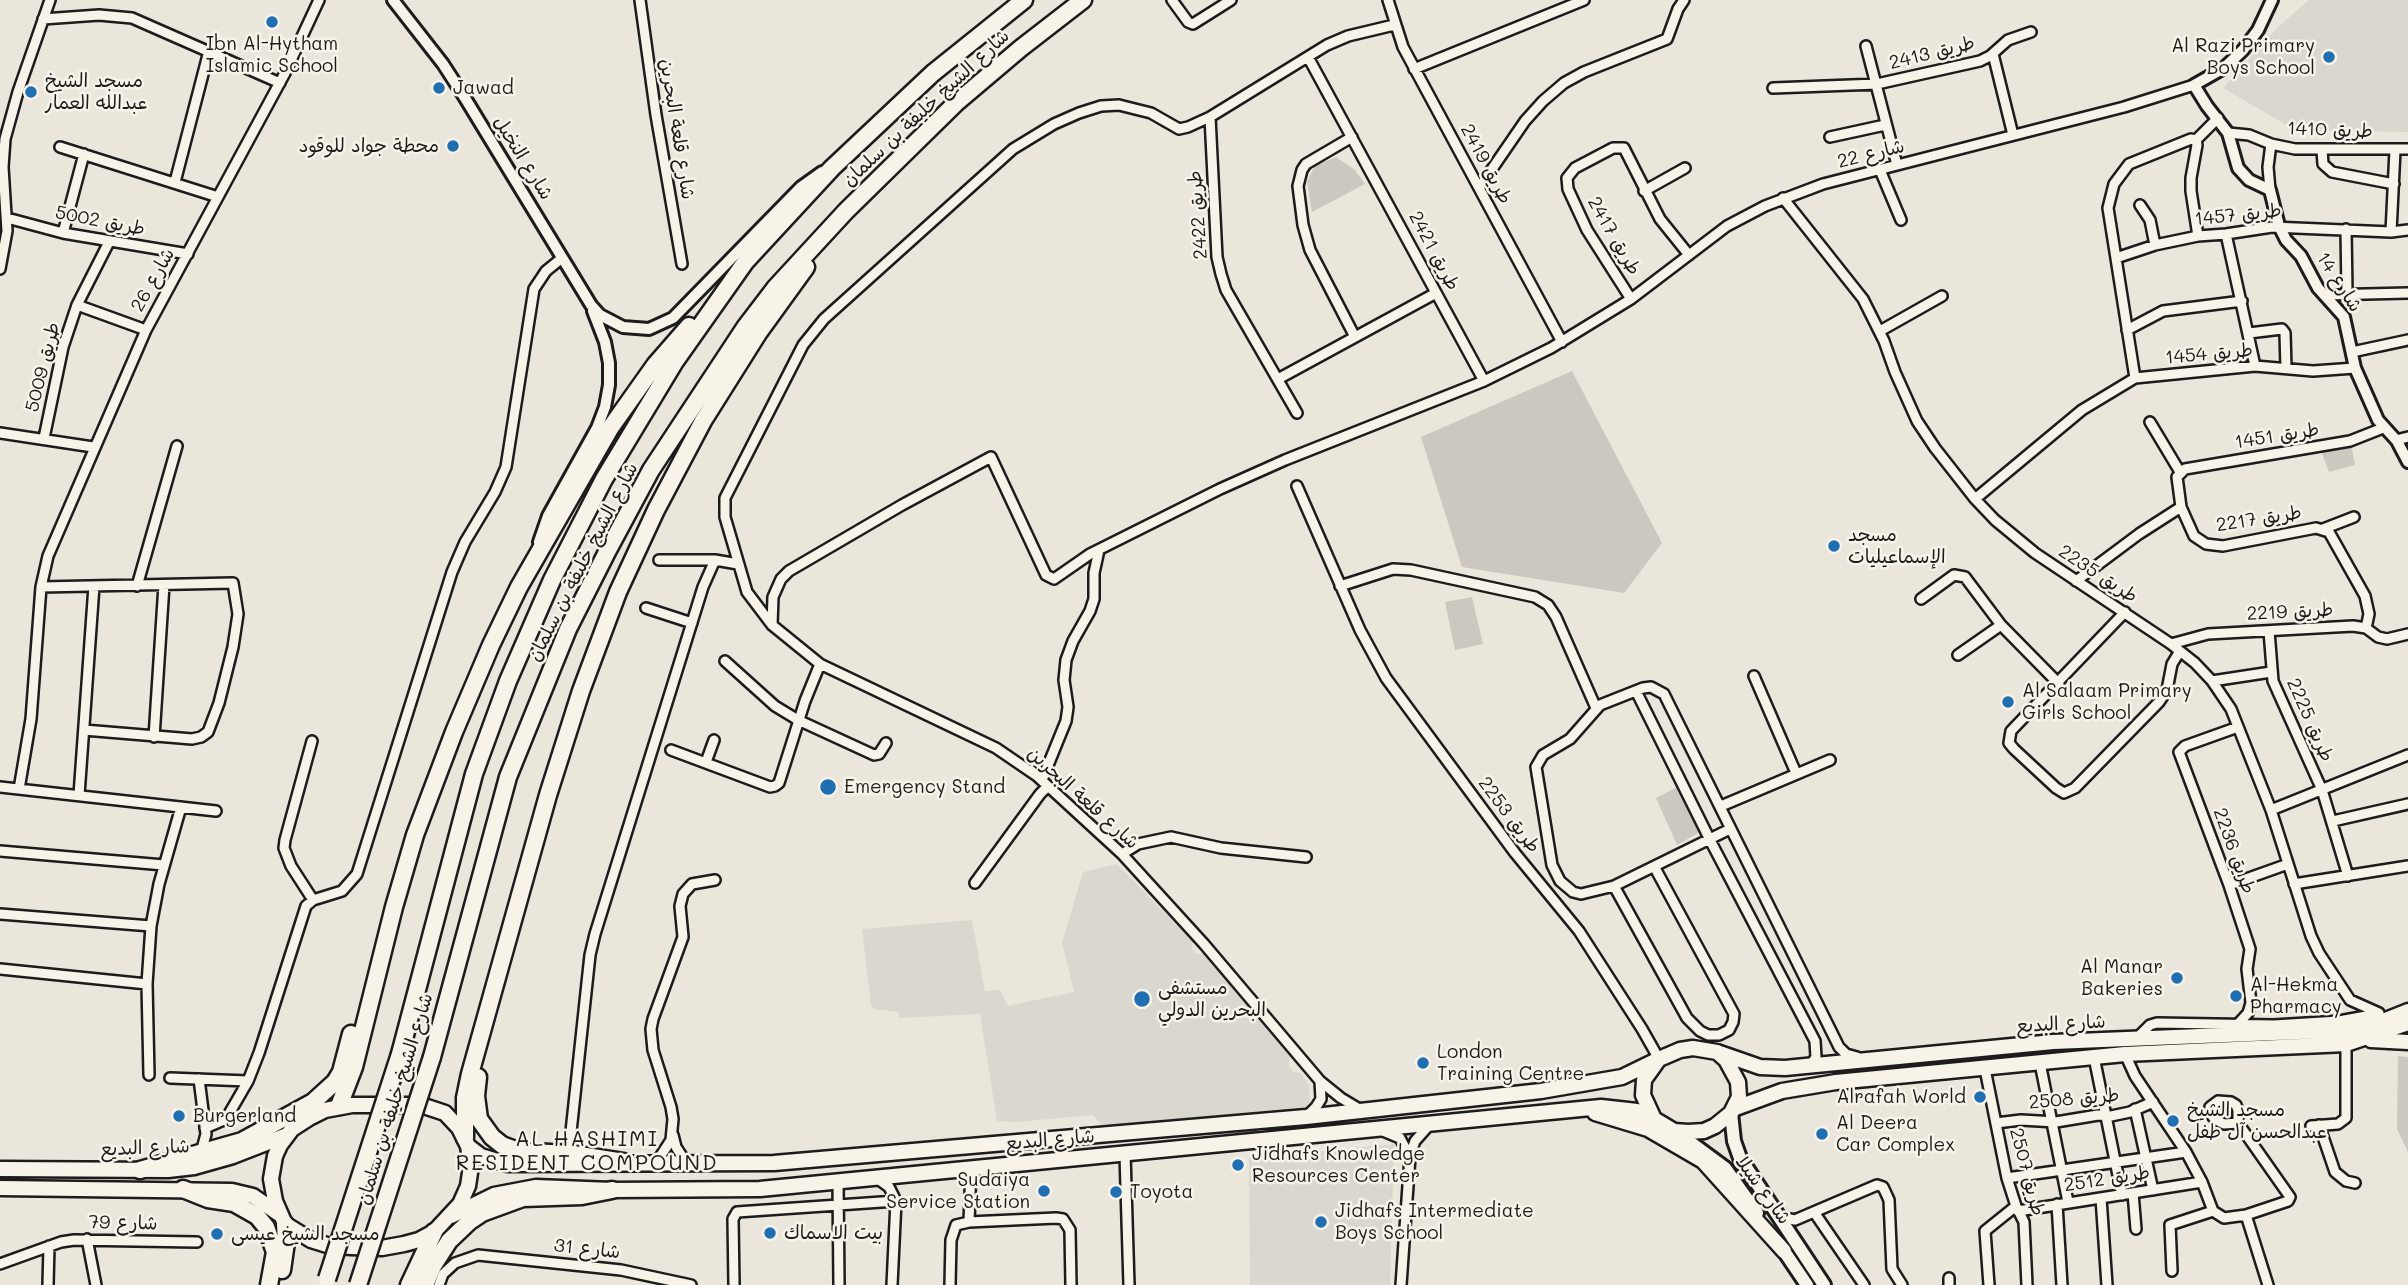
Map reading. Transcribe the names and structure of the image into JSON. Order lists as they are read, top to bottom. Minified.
{"streets":{"highway":["شارع الشيخ خليفة بن سلمان"],"main road":["شارع البديع","شارع شيلا"],"street":["طريق 2413","شارع قلعة البحرين","طريق 1410","شارع 22","شارع النخيل","طريق 2419","طريق 2422","طريق 1457","طريق 5002","طريق 2417","طريق 2421","شارع 26","شارع 14","طريق 1454","طريق 5009","طريق 1451","طريق 2217","طريق 2235","طريق 2219","طريق 2225","طريق 2253","طريق 2236","طريق 2508","طريق 2507","طريق 2512","شارع 79","شارع 31"]},"crossings":[["طريق 2413","شارع 22"],["شارع الشيخ خليفة بن سلمان","شارع النخيل"],["شارع قلعة البحرين","شارع 22"],["شارع قلعة البحرين","طريق 2422"],["شارع قلعة البحرين","شارع البديع"],["شارع 22","طريق 2419"],["شارع 22","طريق 2417"],["شارع 22","طريق 2421"],["شارع 22","طريق 2235"],["طريق 1457","شارع 14"],["طريق 5002","شارع 26"],["طريق 5002","طريق 5009"],["شارع 26","طريق 5009"],["شارع 14","طريق 1454"],["شارع 14","طريق 1451"],["طريق 1451","طريق 2217"],["طريق 2217","طريق 2219"],["طريق 2235","طريق 2219"],["طريق 2235","طريق 2236"],["طريق 2219","طريق 2225"],["طريق 2253","شارع البديع"],["طريق 2253","شارع شيلا"],["طريق 2236","شارع البديع"],["شارع البديع","طريق 2507"],["شارع البديع","شارع شيلا"],["طريق 2508","طريق 2507"],["طريق 2507","طريق 2512"]],"districts":["AL HASHIMI RESIDENT COMPOUND"],"places":["Ibn Al-Hytham Islamic School","Al Razi Primary Boys School","Jawad","مسجد الشيخ عبدالله العمار","محطة جواد للوقود","مسجد الإسماعيليات","Al Salaam Primary Girls School","Emergency Stand","Al Manar Bakeries","Al-Hekma Pharmacy","مستشفى البحرين الدولي","London Training Centre","Alrafah World","Burgerland","مسجد الشيخ عبدالحسن آل طفل","Al Deera Car Complex","Jidhafs Knowledge Resources Center","Sudaiya Service Station","Toyota","Jidhafs Intermediate Boys School","بيت الاسماك","مسجد الشيخ عيسى"]}
